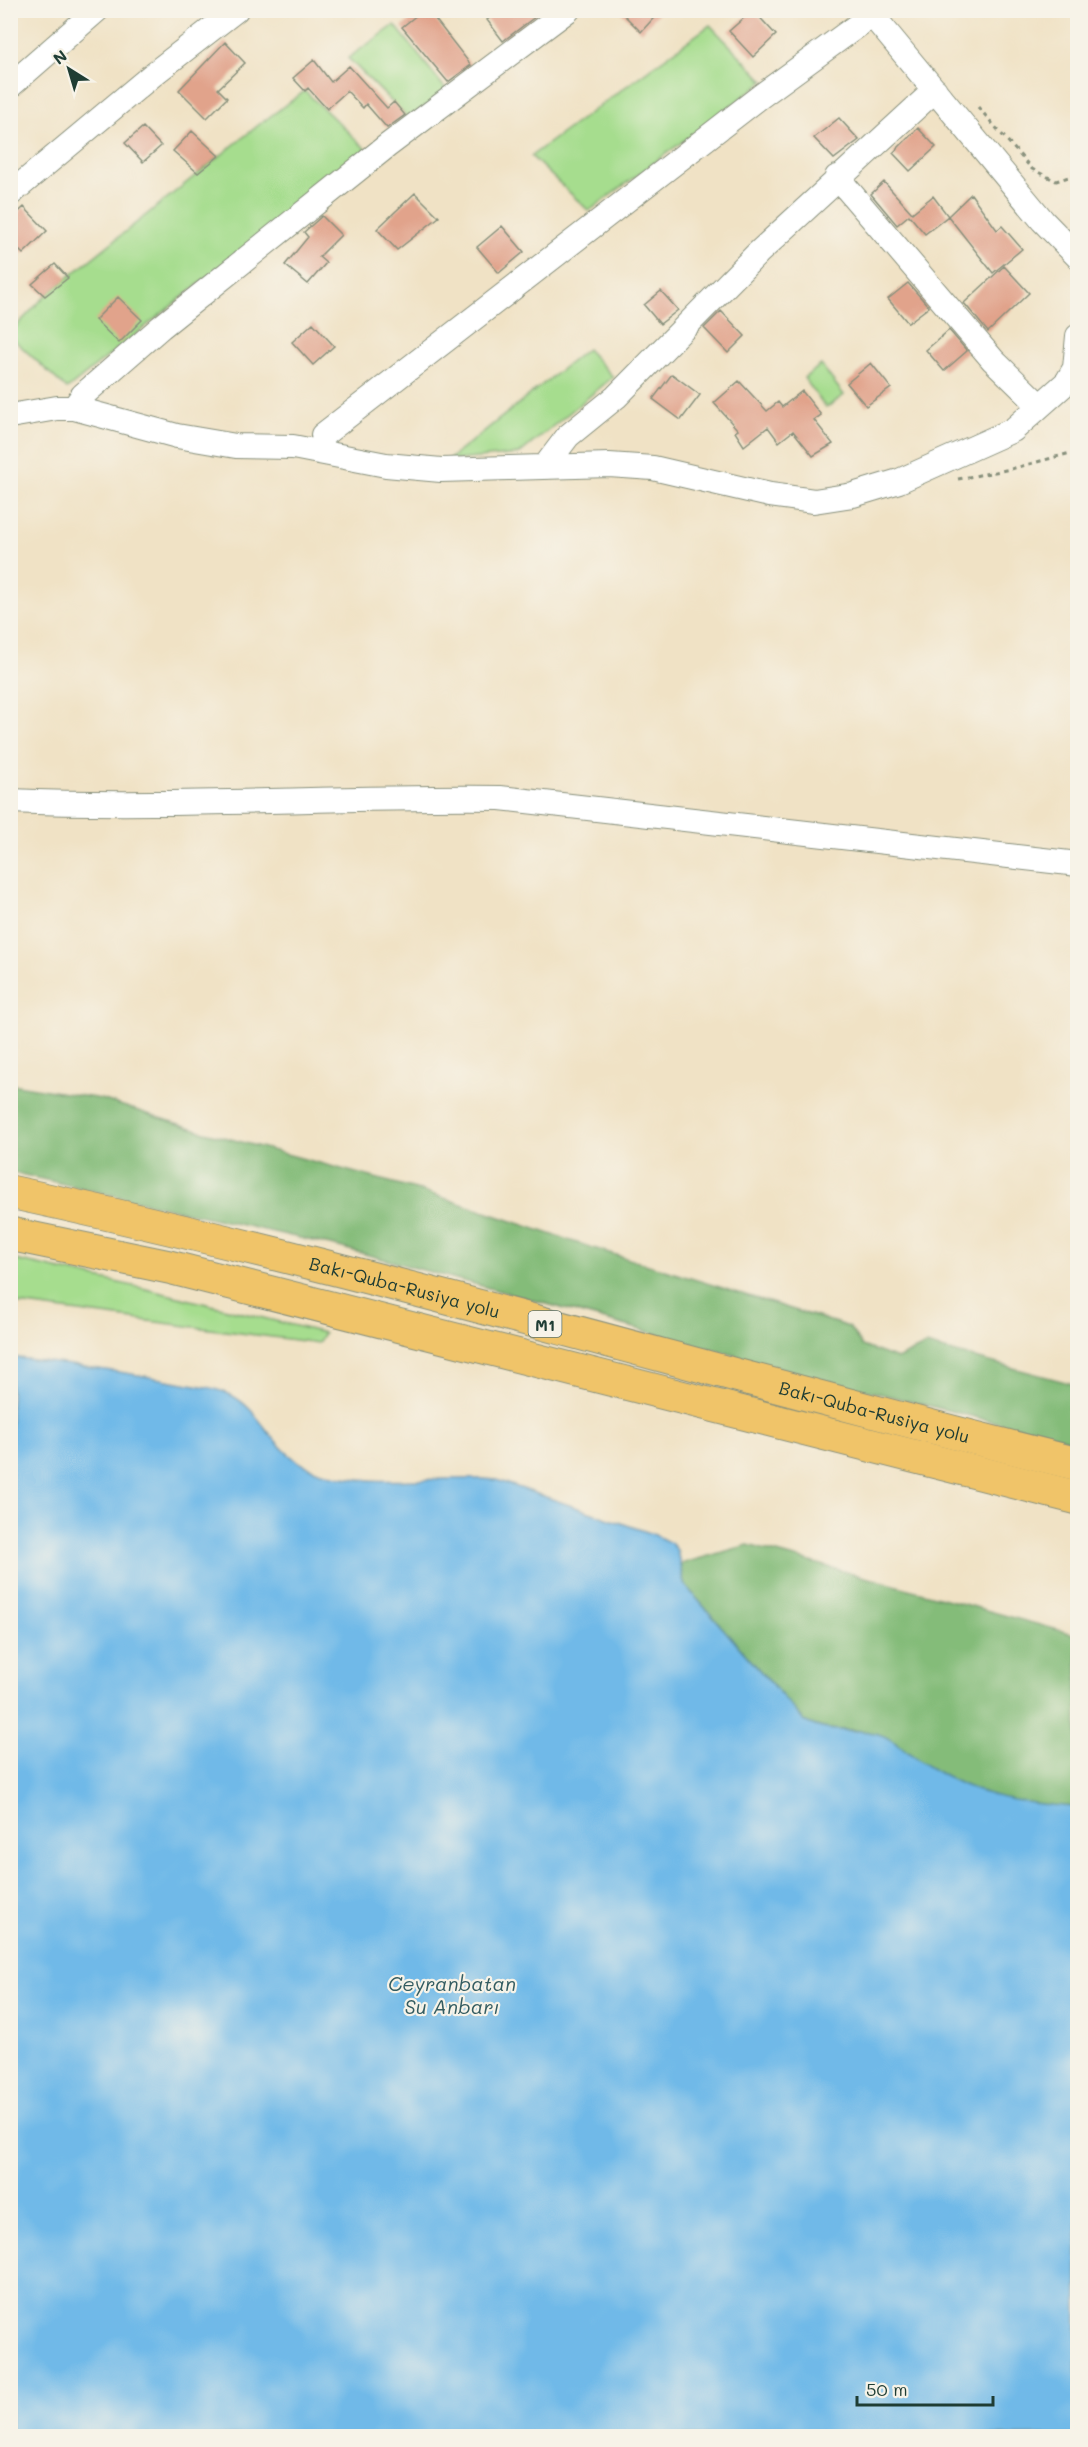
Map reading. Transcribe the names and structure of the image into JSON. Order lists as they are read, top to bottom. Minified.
{"streets":{"highway":["Bakı-Quba-Rusiya yolu","M1"]},"water":["Ceyranbatan Su Anbarı"],"scale_bar":"50 m","north":"top left"}
